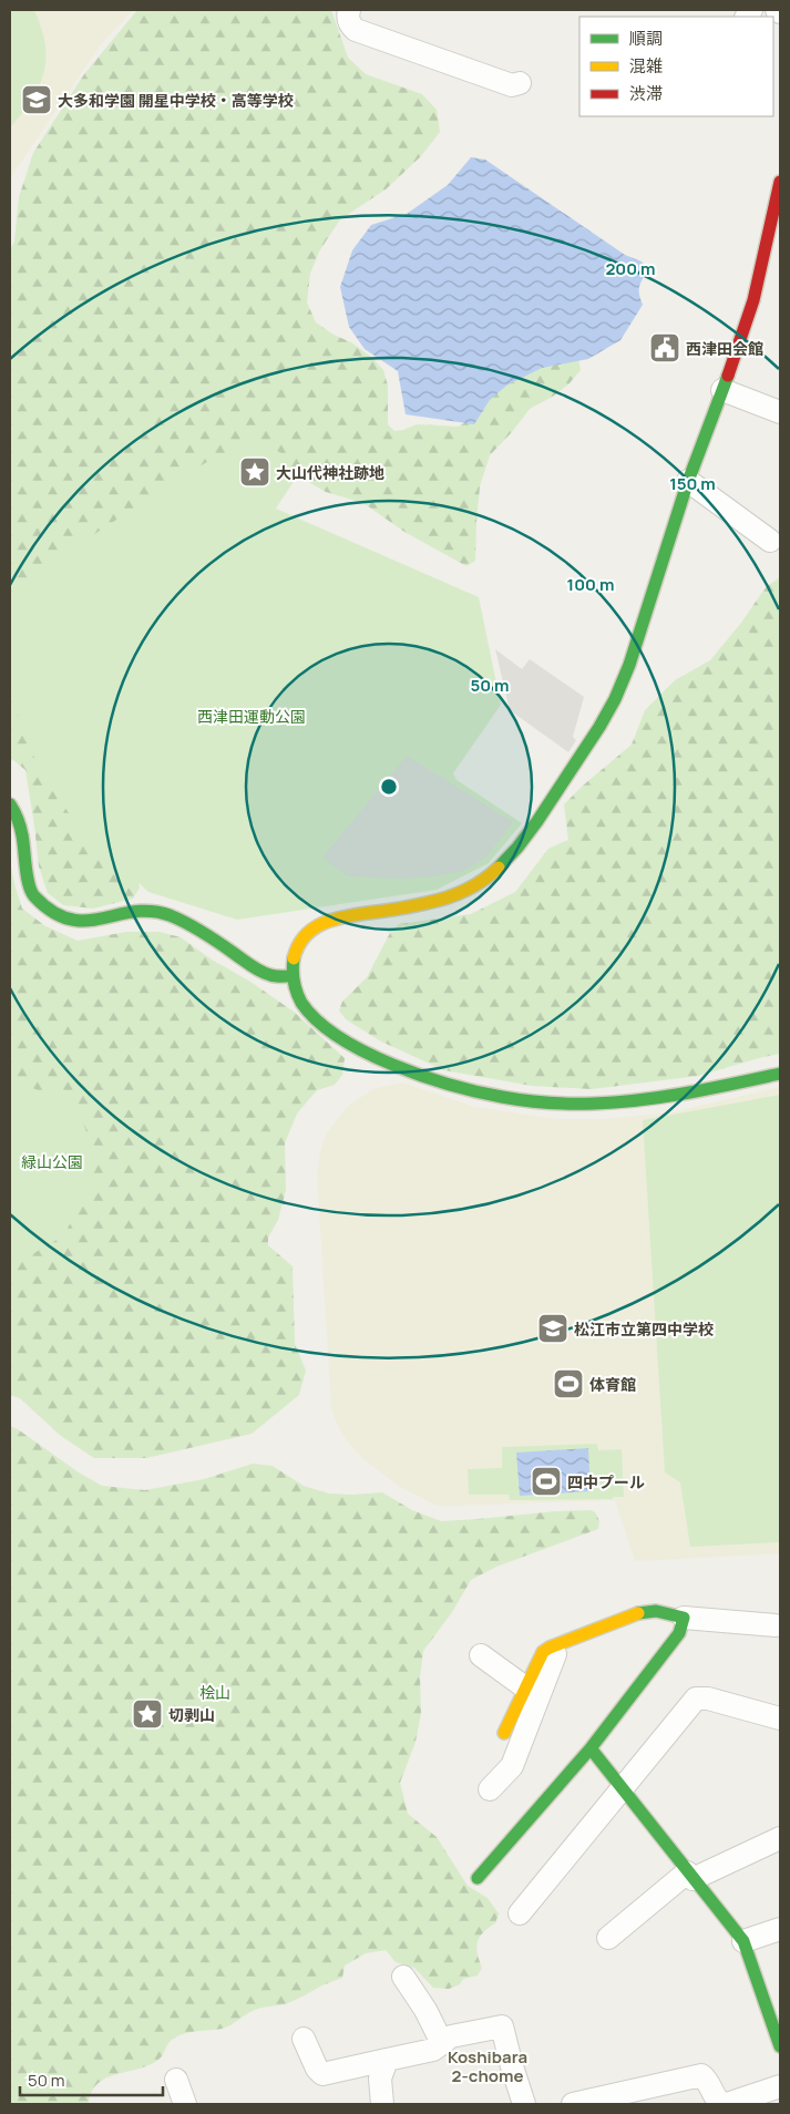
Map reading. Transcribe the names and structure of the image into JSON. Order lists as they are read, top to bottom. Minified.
{"districts":["Koshibara 2-chome"],"parks":["西津田運動公園","緑山公園","桧山"],"places":{"school or university":["大多和学園 開星中学校・高等学校","松江市立第四中学校"],"public building":["西津田会館"],"place":["大山代神社跡地","切剥山"],"sports":["体育館","四中プール"]},"legend":["順調","混雑","渋滞"],"scale_bar":"50 m","rings":["200 m","150 m","100 m","50 m"]}
